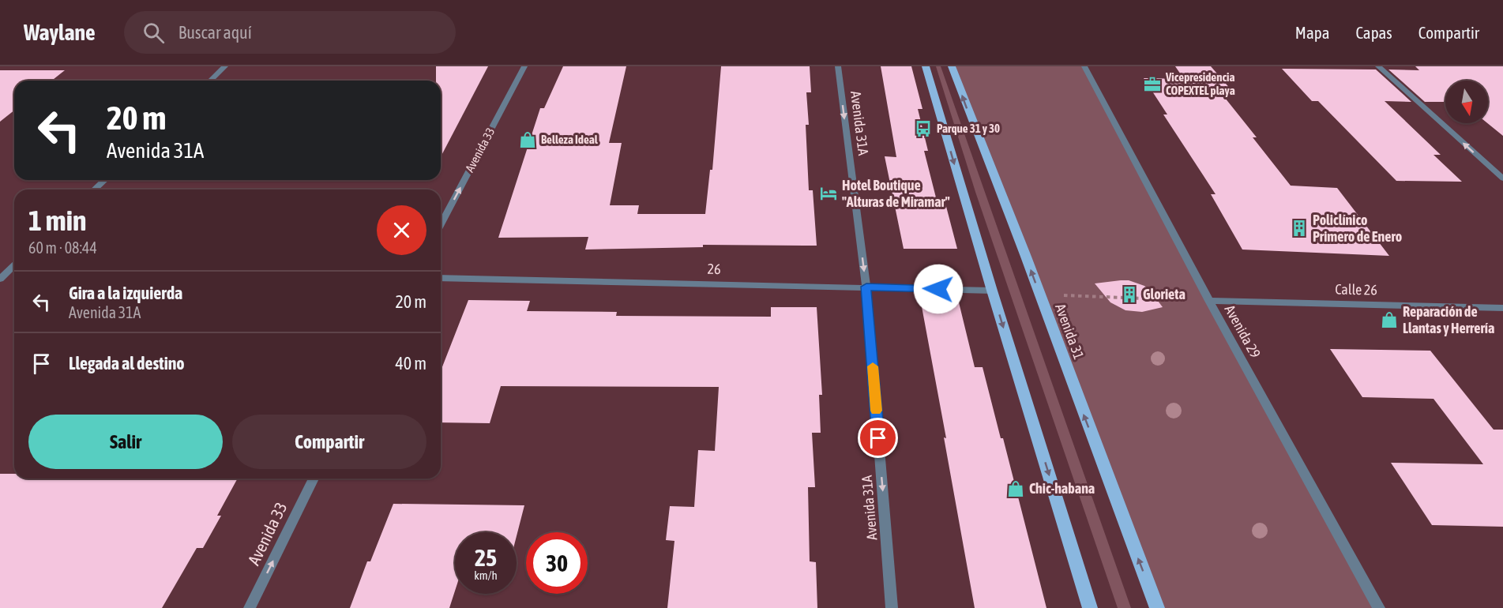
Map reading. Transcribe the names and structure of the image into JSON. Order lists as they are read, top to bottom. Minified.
{"streets":{"main road":["Avenida 31"],"street":["Avenida 31A","Avenida 33","26","Calle 26","Avenida 29"]},"crossings":[["Avenida 31A","26"],["Calle 26","Avenida 29"]],"one_way":["Avenida 31A","Avenida 33"],"places":{"office":["Vicepresidencia COPEXTEL playa"],"bus stop":["Parque 31 y 30"],"shop":["Belleza Ideal","Reparación de Llantas y Herrería","Chic-habana"],"hotel":["Hotel Boutique \"Alturas de Miramar\""],"building":["Policlínico Primero de Enero","Glorieta"]},"north":"bottom","page":{"header":"Waylane","search":"Buscar aquí","nav":["Mapa","Capas","Compartir"],"turn":["20 m","Avenida 31A"],"heading":["1 min","60 m · 08:44"],"list":[{"name":"Gira a la izquierda","note":"Avenida 31A","value":"20 m"},{"name":"Llegada al destino","value":"40 m"}],"buttons":["Salir","Compartir"],"speed":"25 km/h","limit":"30"}}
